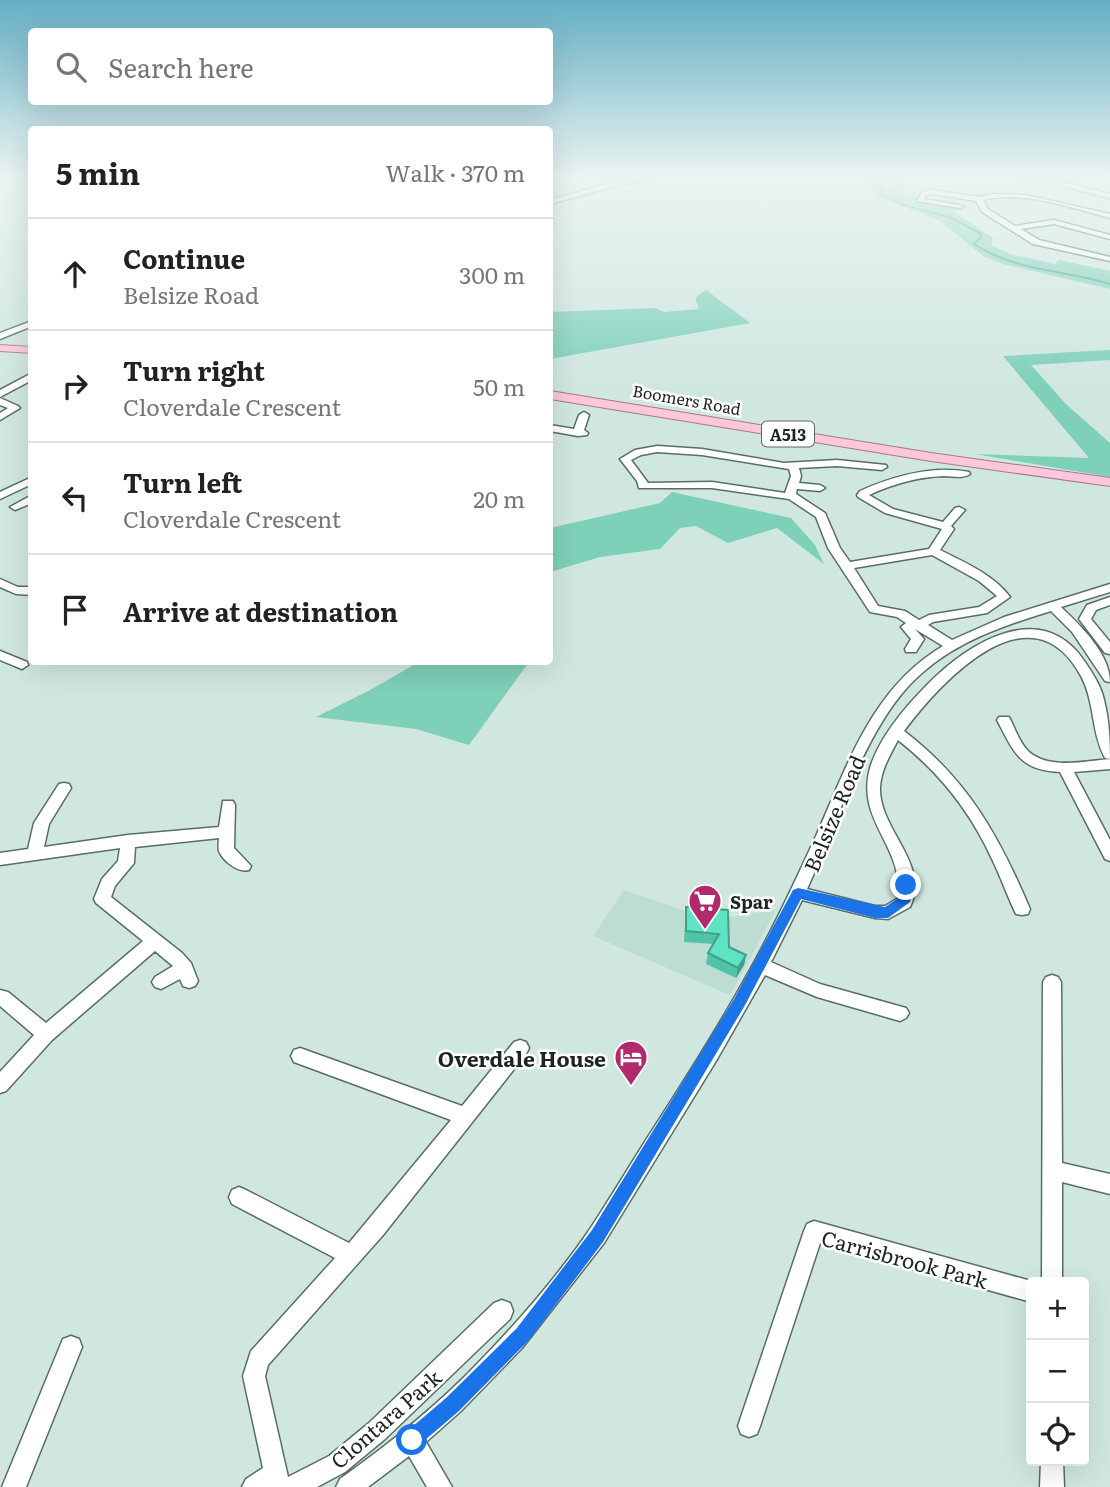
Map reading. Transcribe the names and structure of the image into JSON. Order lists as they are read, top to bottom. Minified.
{"streets":{"main road":["Boomers Road","A513"],"street":["Belsize Road","Carrisbrook Park","Clontara Park"]},"places":{"supermarket":["Spar"],"hotel":["Overdale House"]},"page":{"search":"Search here","heading":["5 min","Walk · 370 m"],"list":[["Continue","Belsize Road","300 m"],["Turn right","Cloverdale Crescent","50 m"],["Turn left","Cloverdale Crescent","20 m"],"Arrive at destination"],"map_buttons":["+","−"]}}
